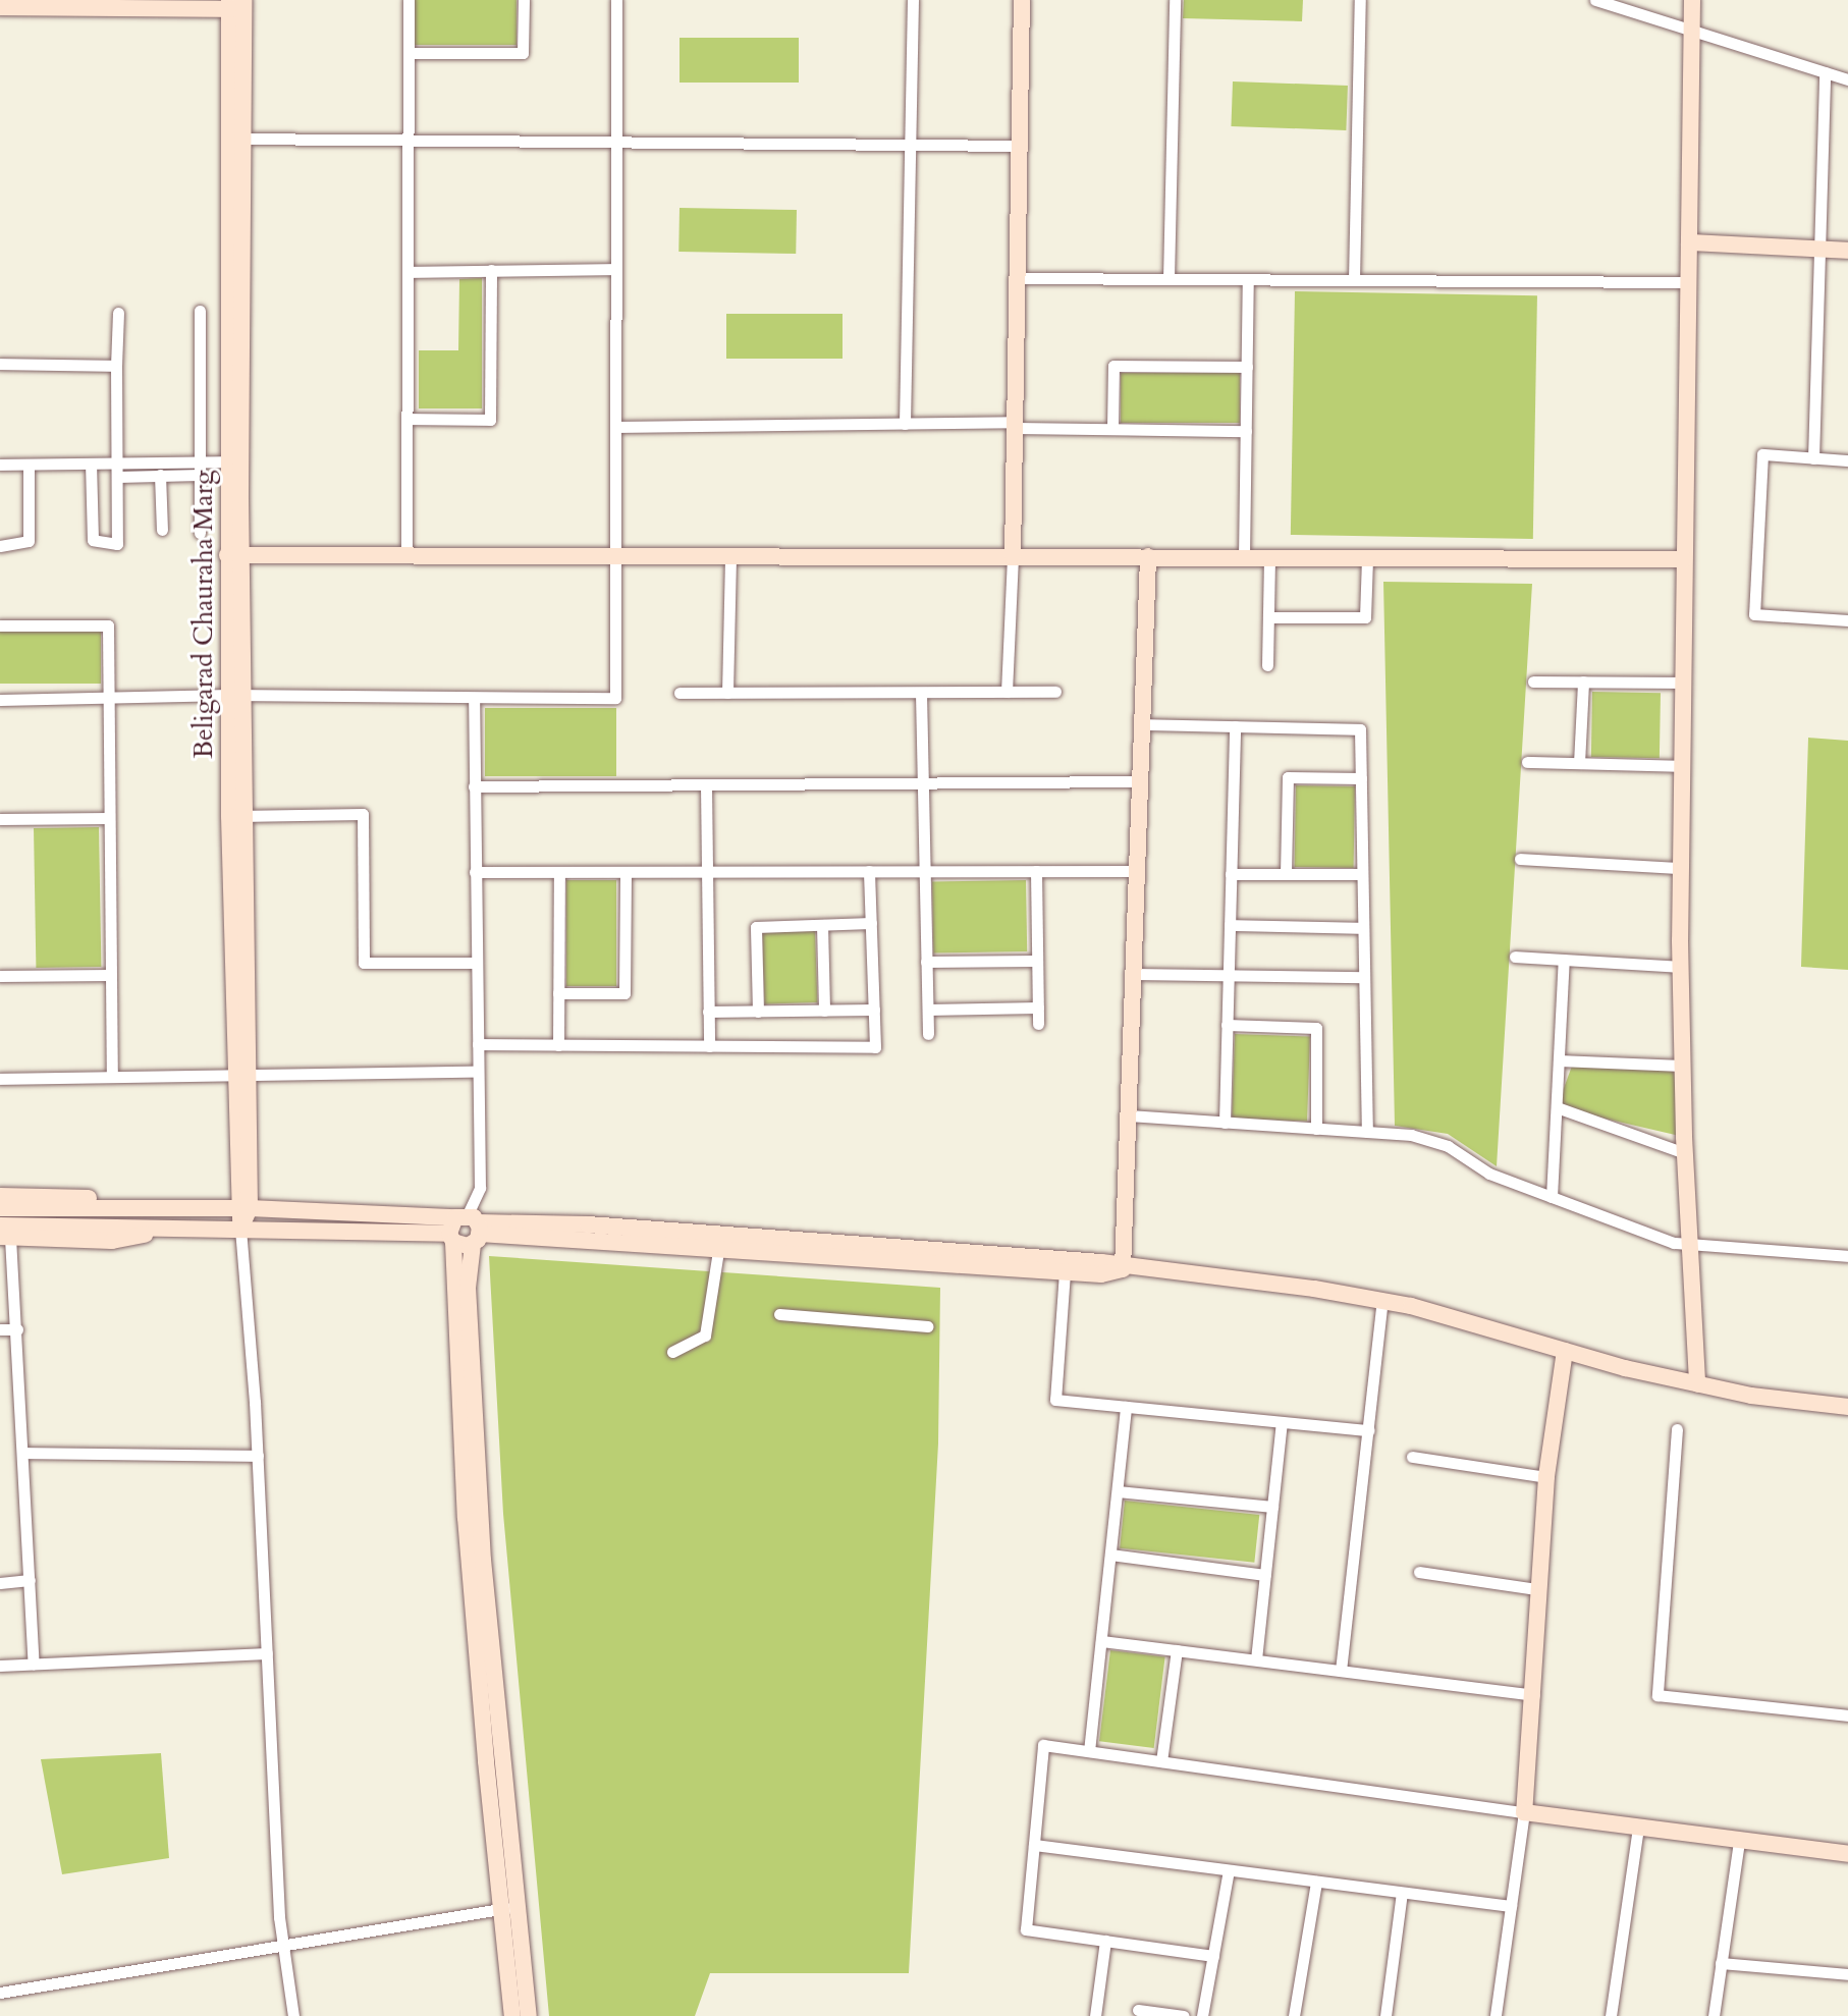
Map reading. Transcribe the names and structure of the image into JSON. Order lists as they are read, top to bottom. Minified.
{"streets":{"street":["Beligarad Chauraha Marg"]}}
